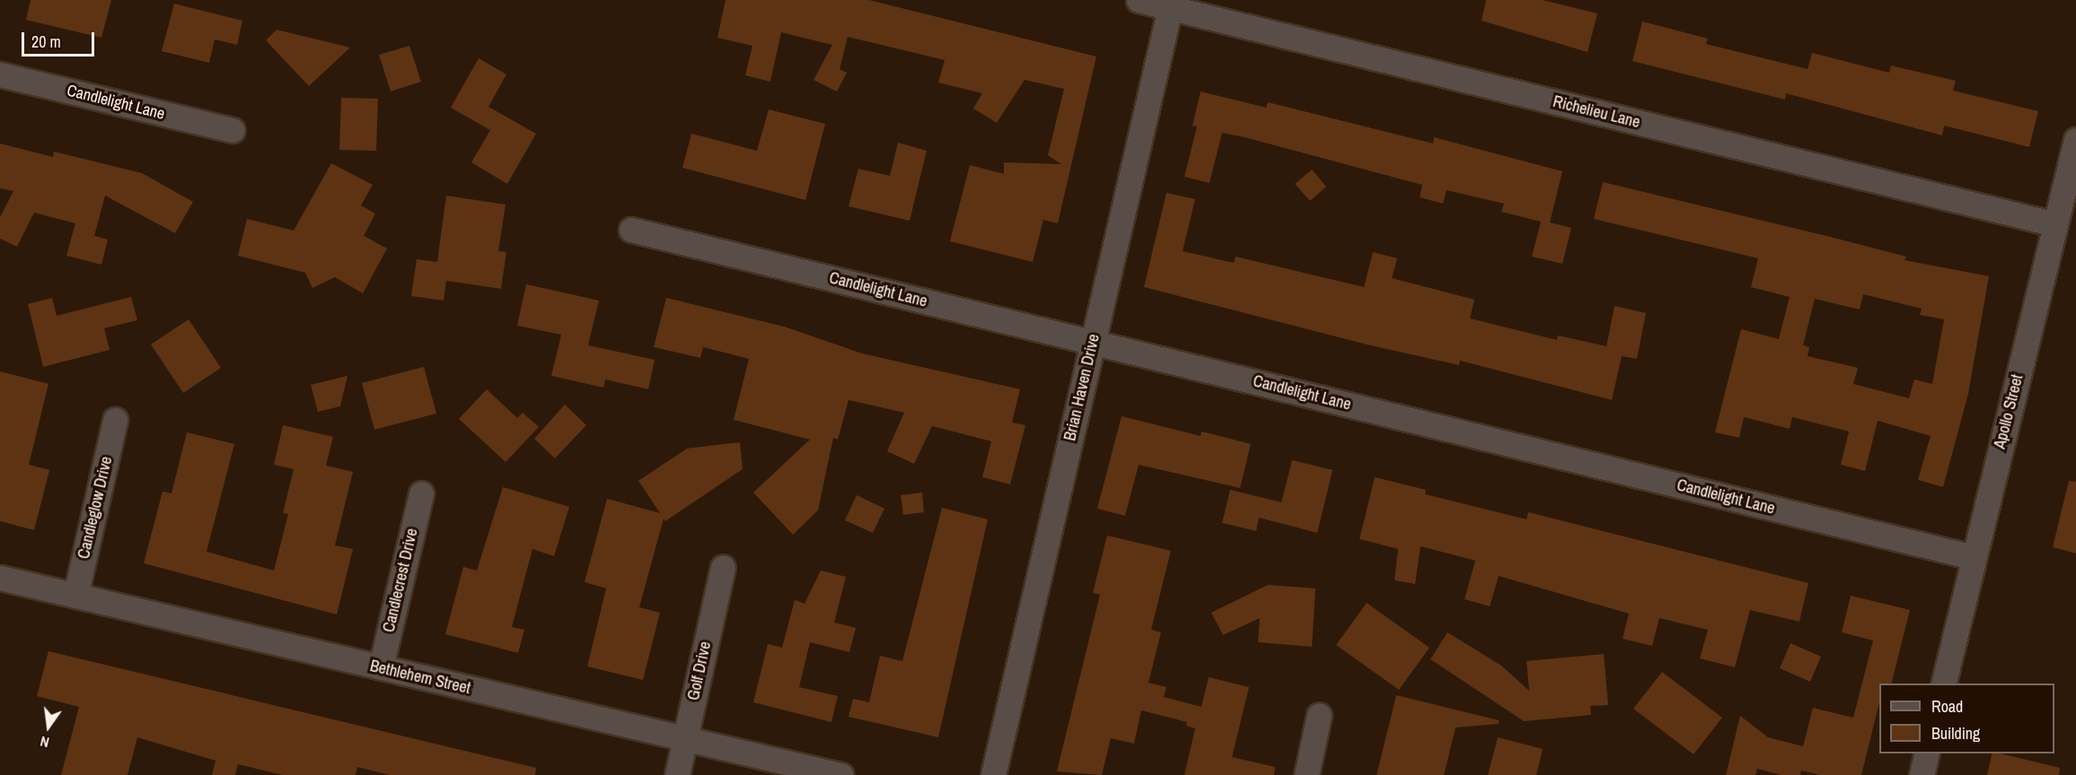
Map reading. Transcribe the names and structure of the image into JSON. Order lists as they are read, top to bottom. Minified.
{"streets":{"street":["Candlelight Lane","Richelieu Lane","Brian Haven Drive","Apollo Street","Candleglow Drive","Candlecrest Drive","Golf Drive","Bethlehem Street"]},"crossings":[["Candlelight Lane","Brian Haven Drive"],["Candlelight Lane","Apollo Street"],["Richelieu Lane","Brian Haven Drive"],["Richelieu Lane","Apollo Street"],["Candleglow Drive","Bethlehem Street"],["Candlecrest Drive","Bethlehem Street"],["Golf Drive","Bethlehem Street"]],"legend":["Road","Building"],"scale_bar":"20 m","north":"bottom"}
